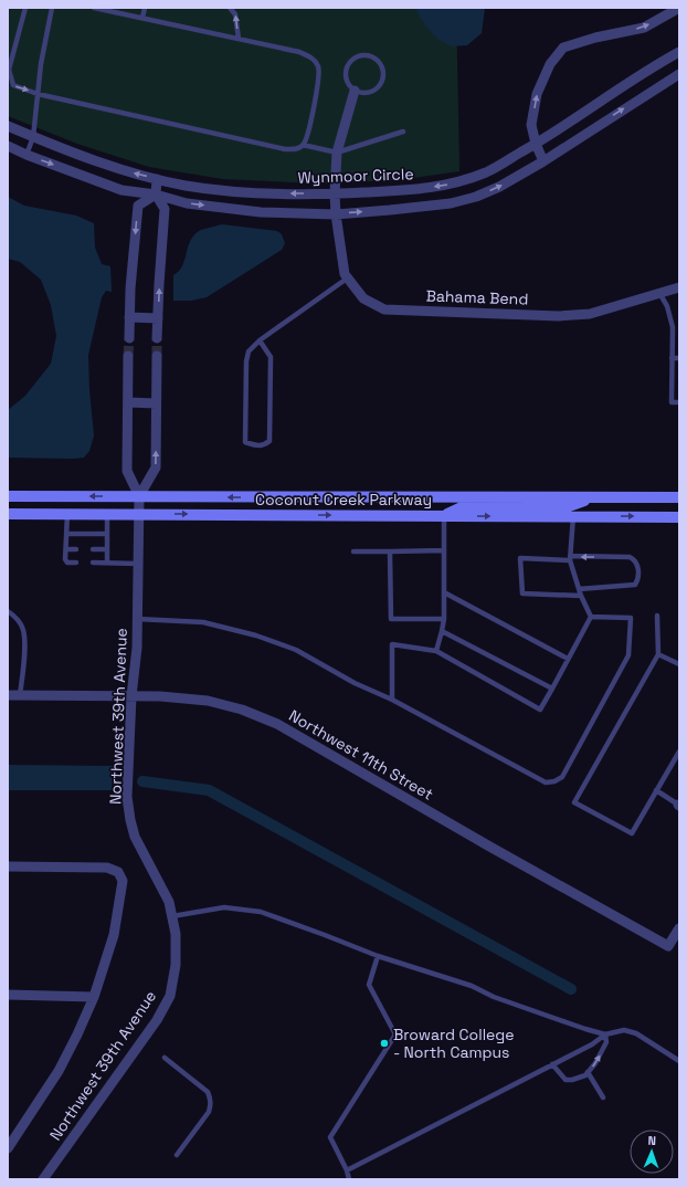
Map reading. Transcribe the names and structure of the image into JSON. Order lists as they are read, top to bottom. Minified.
{"streets":{"main road":["Coconut Creek Parkway"],"street":["Wynmoor Circle","Bahama Bend","Northwest 39th Avenue","Northwest 11th Street"]},"crossings":[["Wynmoor Circle","Bahama Bend"],["Coconut Creek Parkway","Northwest 39th Avenue"],["Northwest 39th Avenue","Northwest 11th Street"]],"places":["Broward College - North Campus"],"north":"top"}
